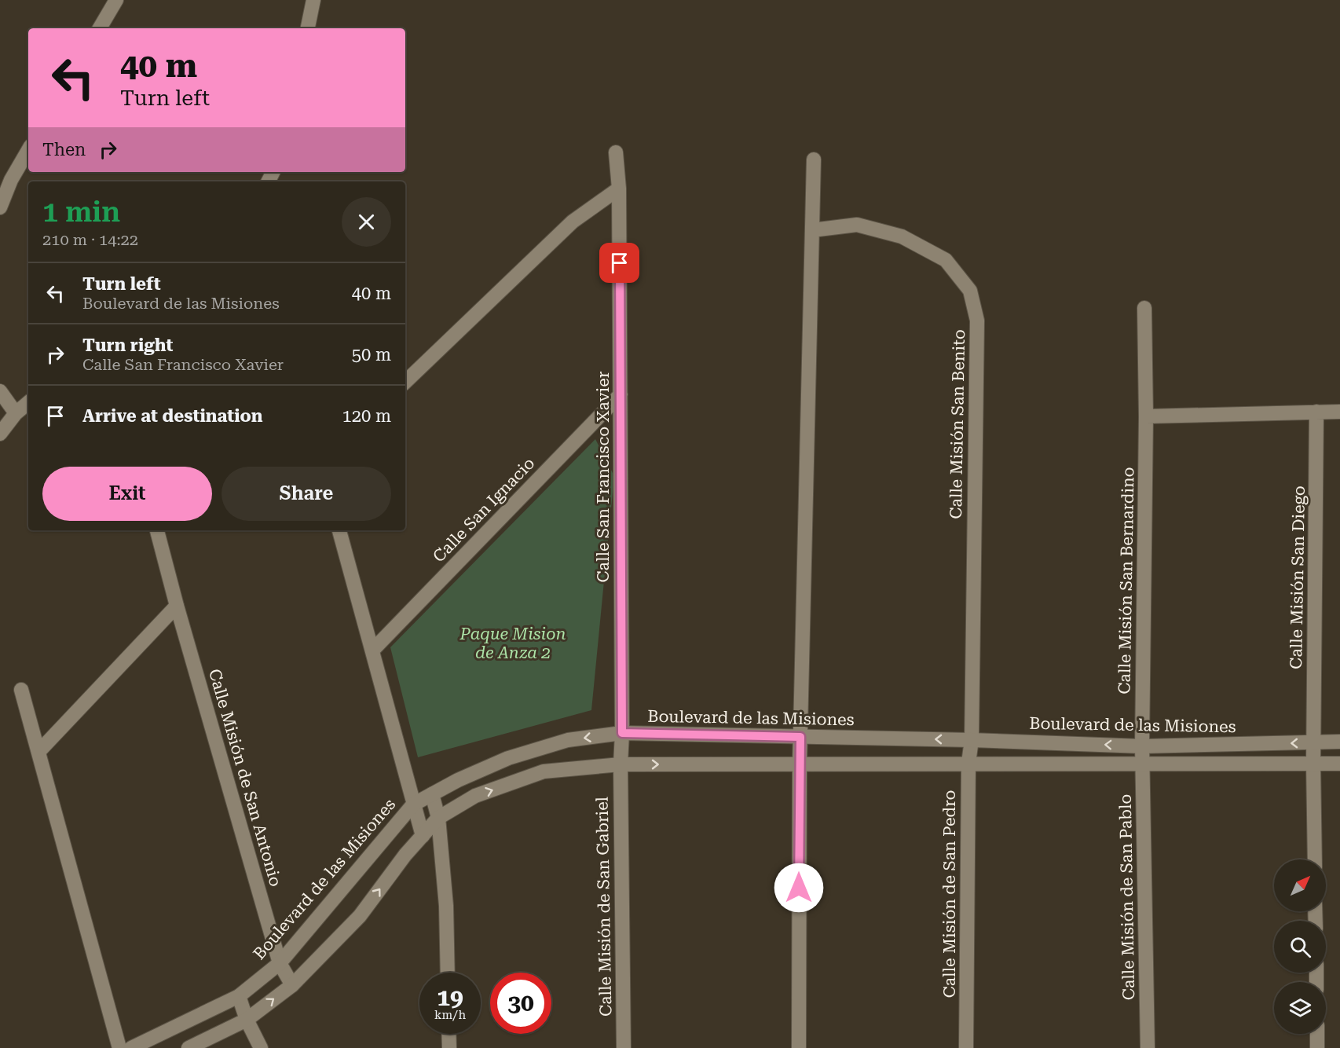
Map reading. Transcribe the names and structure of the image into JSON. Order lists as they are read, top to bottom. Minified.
{"streets":{"street":["Calle Misión San Benito","Calle San Francisco Xavier","Calle San Ignacio","Calle Misión San Diego","Calle Misión San Bernardino","Boulevard de las Misiones","Calle Misión de San Antonio","Calle Misión de San Pedro","Calle Misión de San Pablo","Calle Misión de San Gabriel"]},"crossings":[["Calle Misión San Benito","Boulevard de las Misiones"],["Calle Misión San Benito","Calle Misión de San Pedro"],["Calle San Francisco Xavier","Calle San Ignacio"],["Calle San Francisco Xavier","Boulevard de las Misiones"],["Calle San Francisco Xavier","Calle Misión de San Gabriel"],["Calle Misión San Diego","Boulevard de las Misiones"],["Calle Misión San Bernardino","Boulevard de las Misiones"],["Calle Misión San Bernardino","Calle Misión de San Pablo"],["Boulevard de las Misiones","Calle Misión de San Antonio"],["Boulevard de las Misiones","Calle Misión de San Pedro"],["Boulevard de las Misiones","Calle Misión de San Pablo"]],"parks":["Paque Mision de Anza 2"],"north":"top right","page":{"turn":["40 m","Turn left"],"then":"Then","heading":["1 min","210 m · 14:22"],"list":[{"name":"Turn left","note":"Boulevard de las Misiones","value":"40 m"},{"name":"Turn right","note":"Calle San Francisco Xavier","value":"50 m"},{"name":"Arrive at destination","value":"120 m"}],"buttons":["Exit","Share"],"speed":"19 km/h","limit":"30"}}
